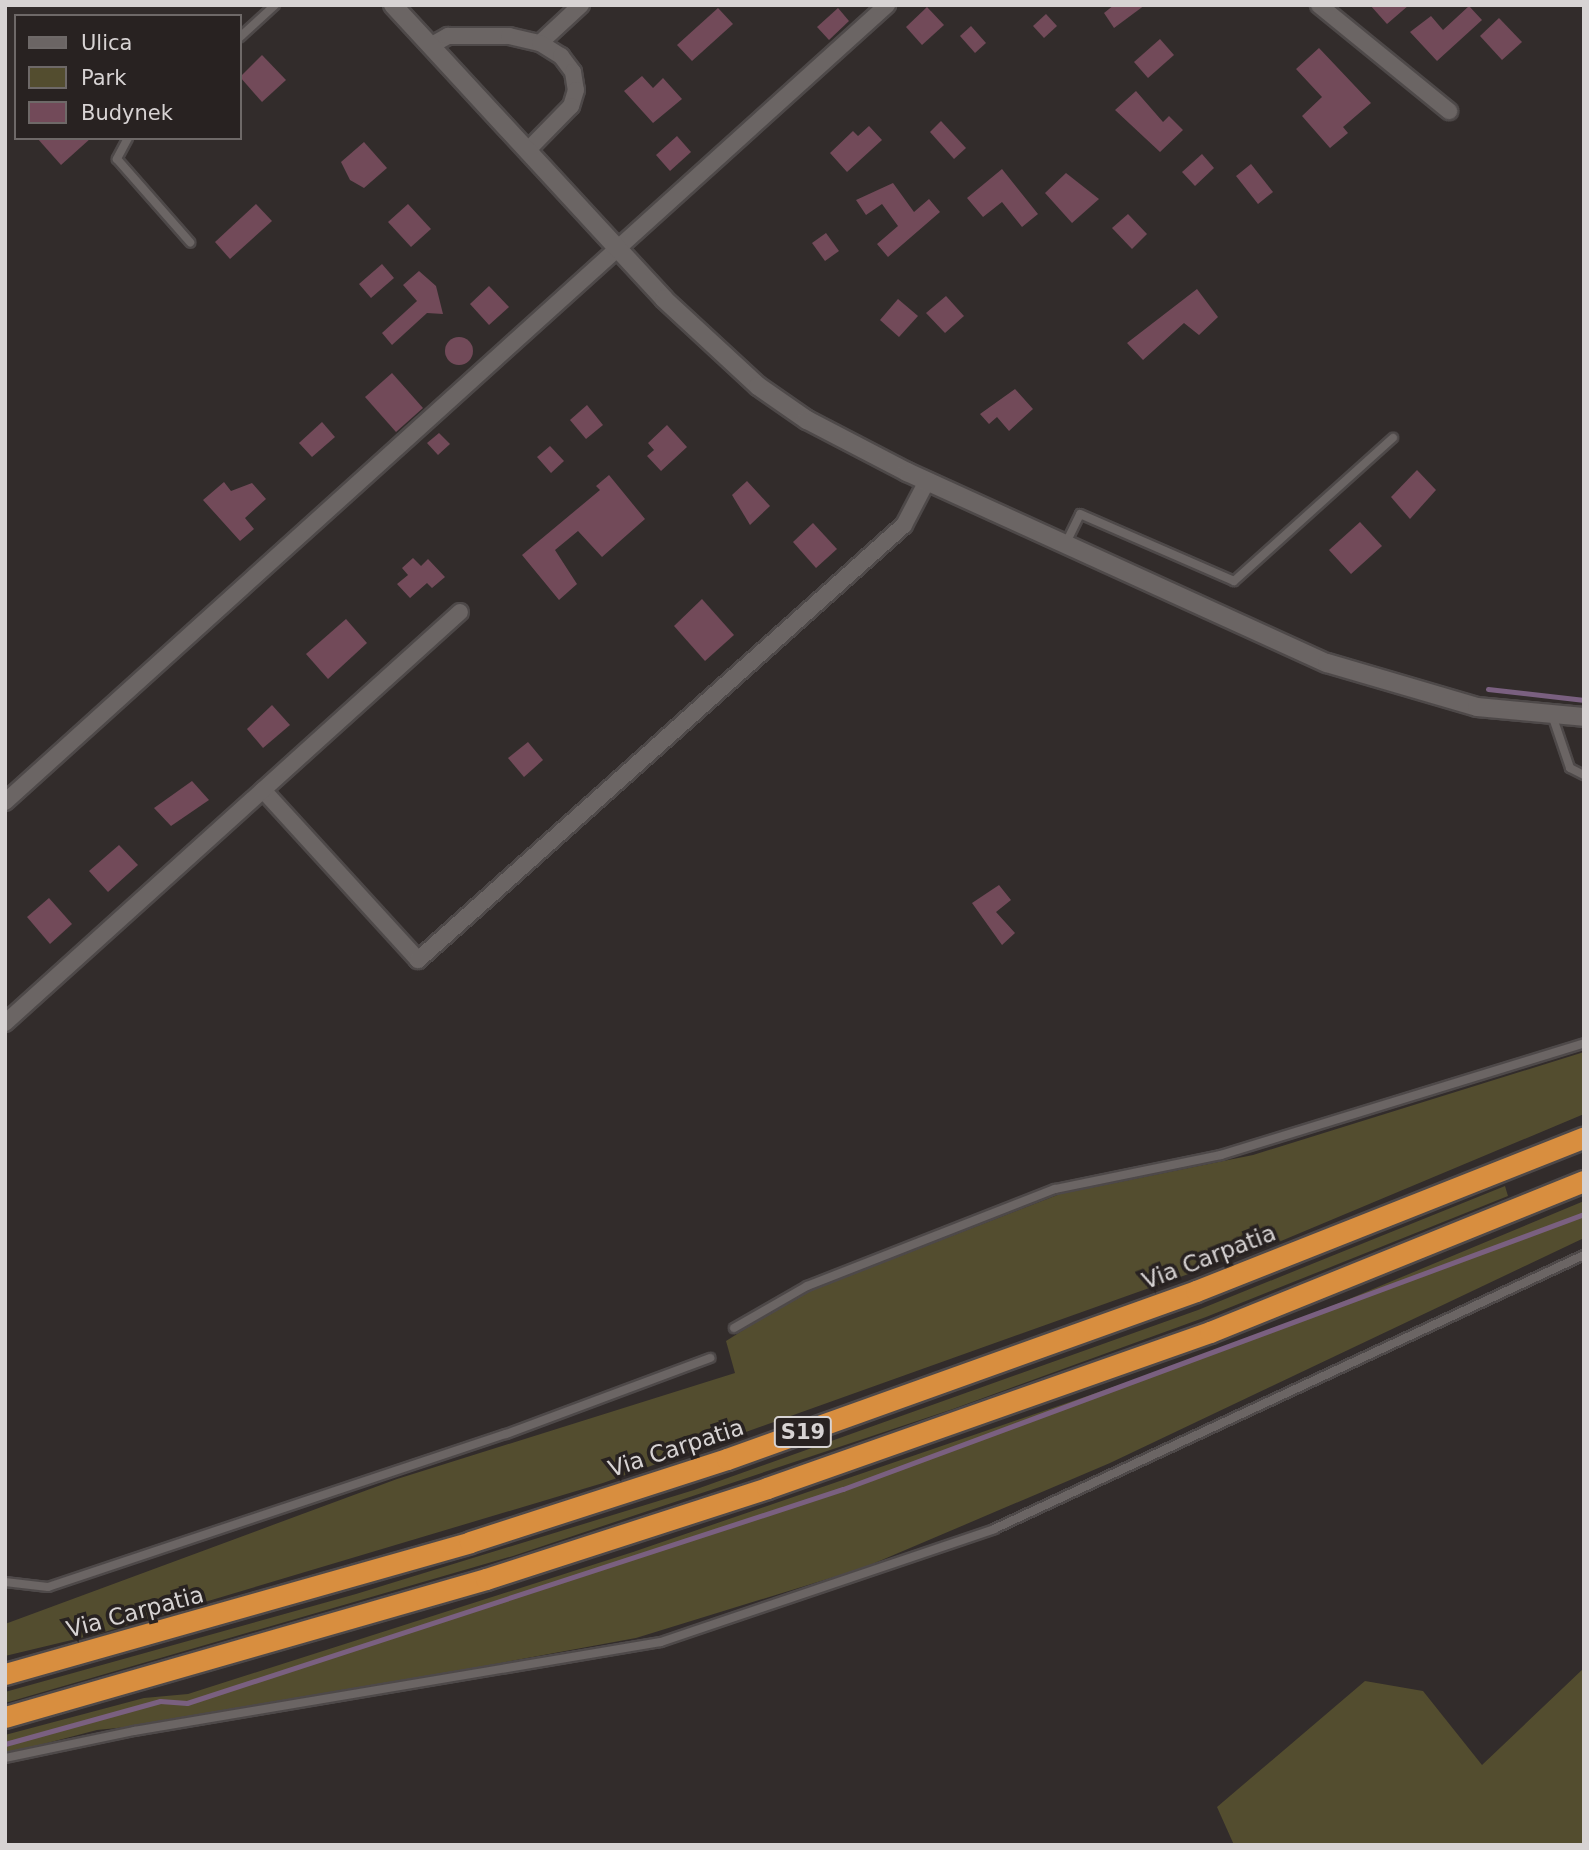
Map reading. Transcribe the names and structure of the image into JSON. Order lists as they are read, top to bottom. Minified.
{"streets":{"highway":["Via Carpatia","S19"]},"legend":["Ulica","Park","Budynek"]}
